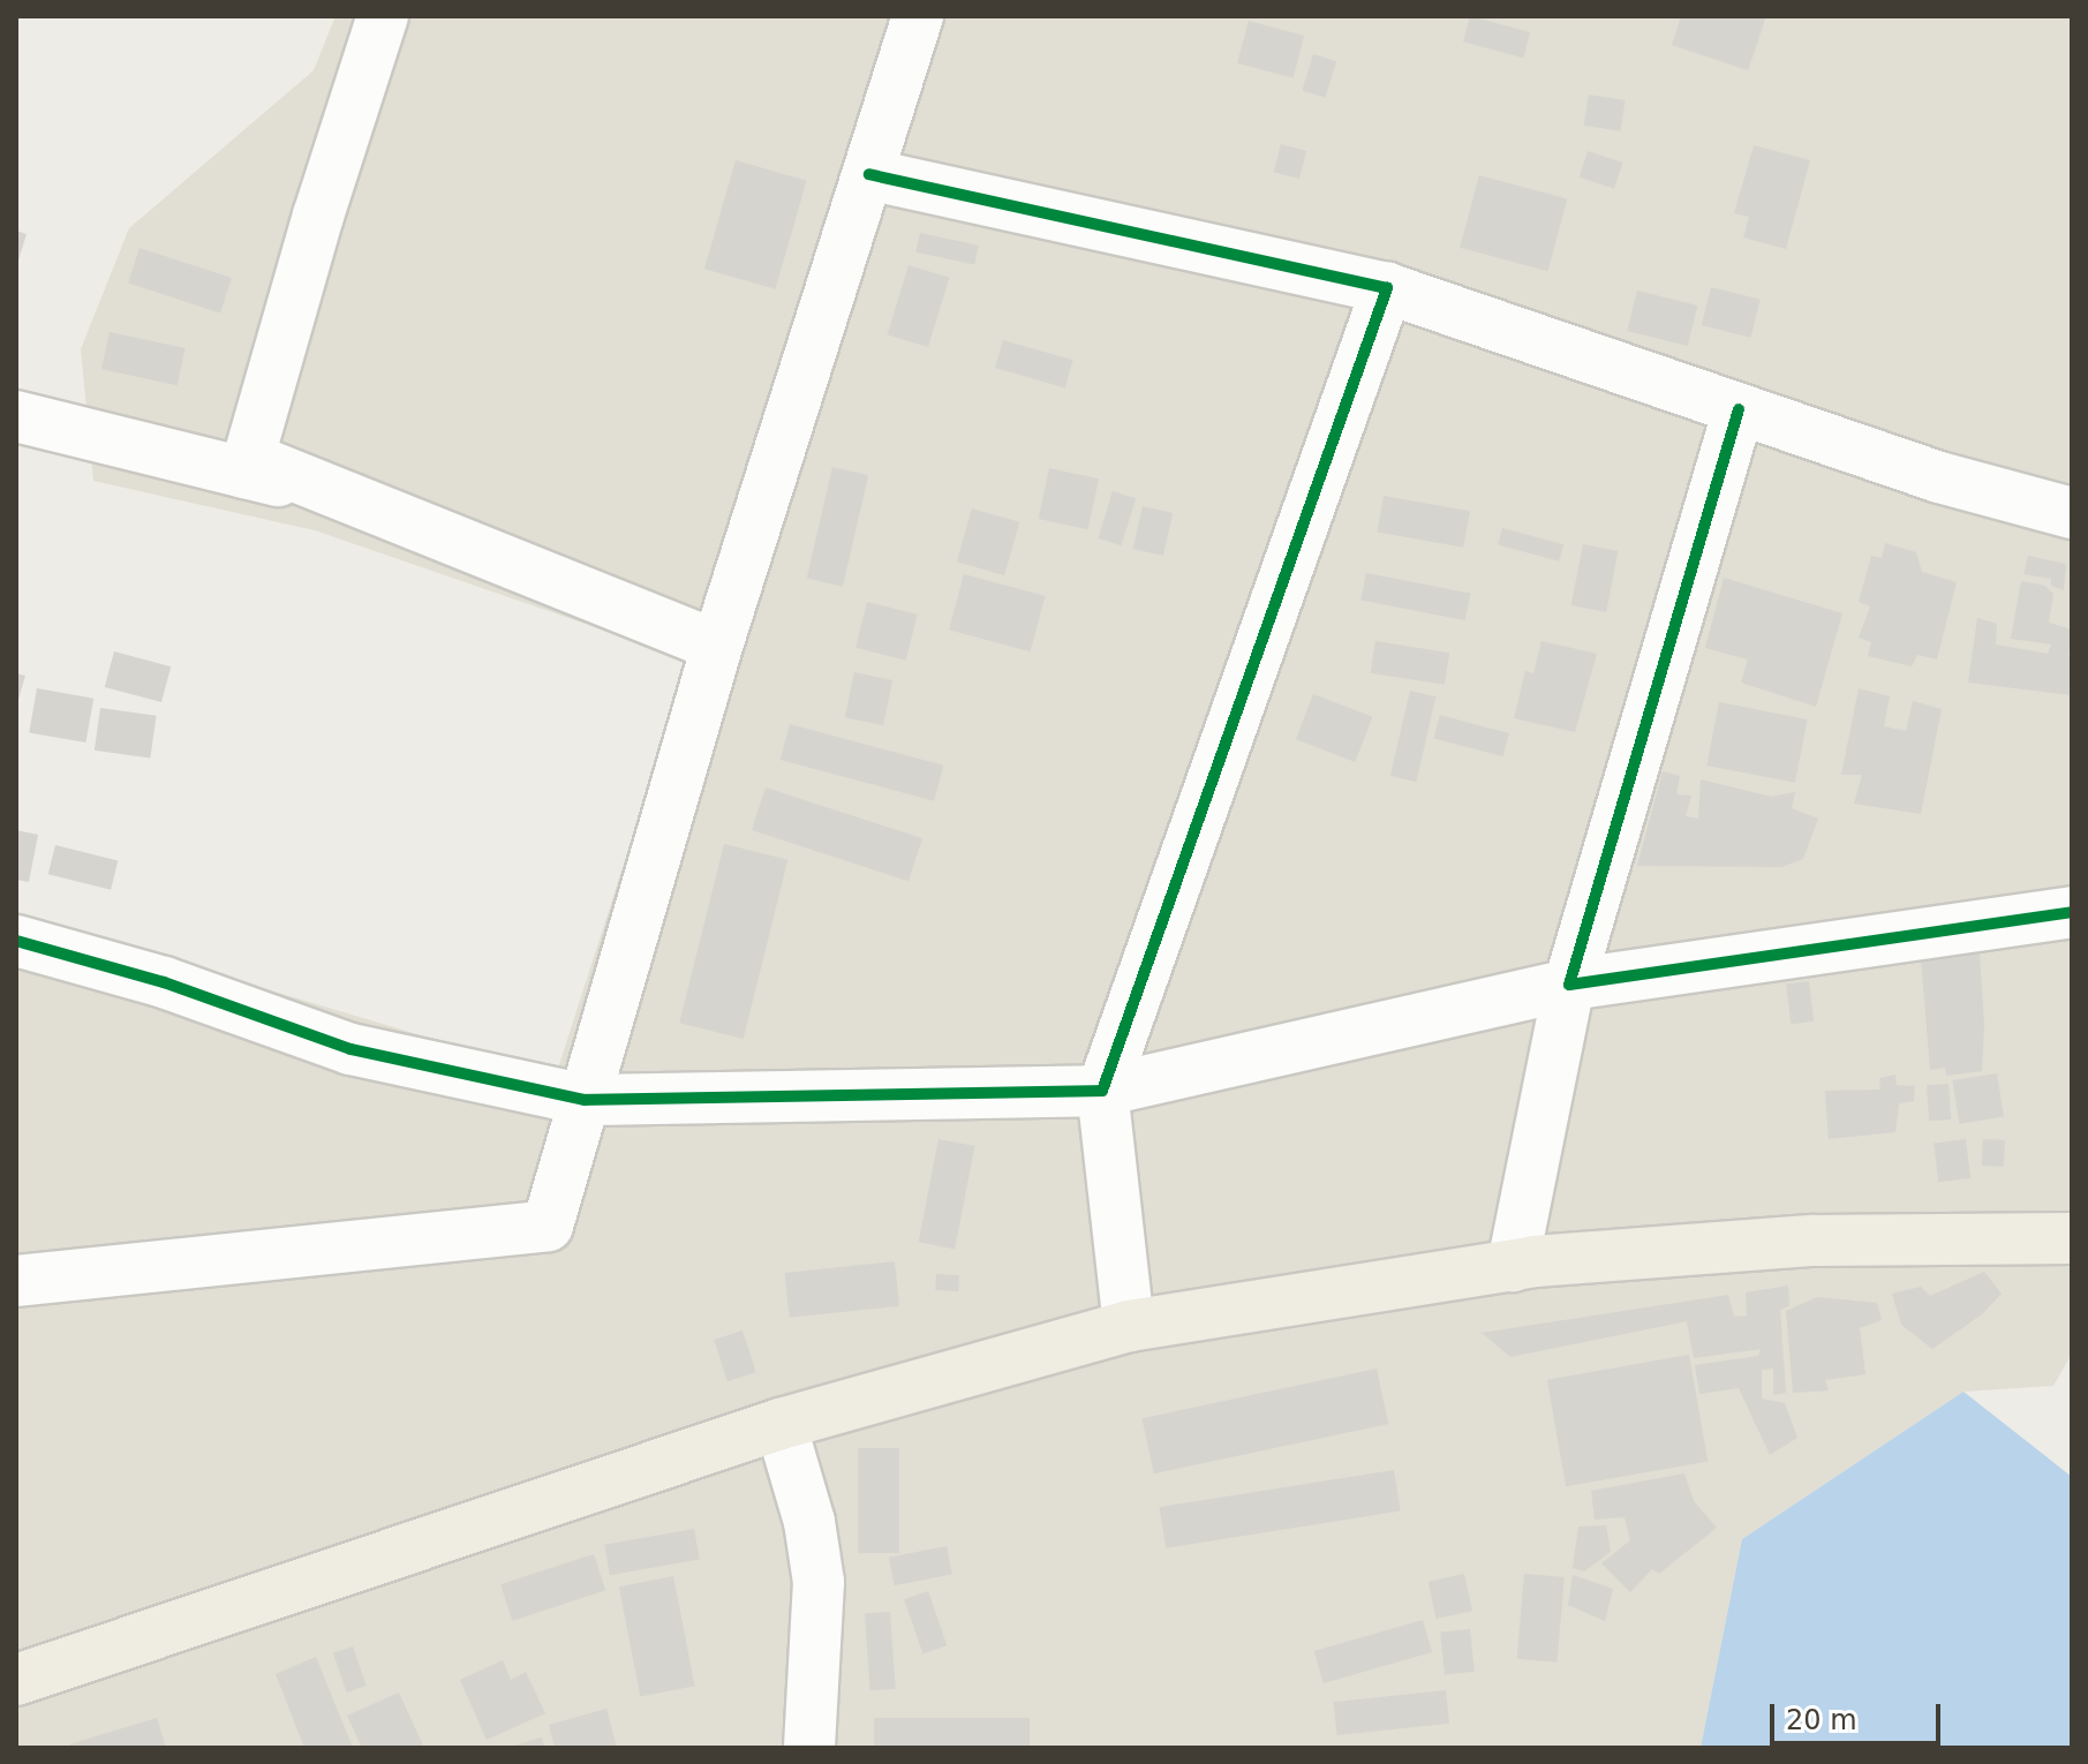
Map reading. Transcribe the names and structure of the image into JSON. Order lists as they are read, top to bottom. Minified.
{"scale_bar":"20 m"}
